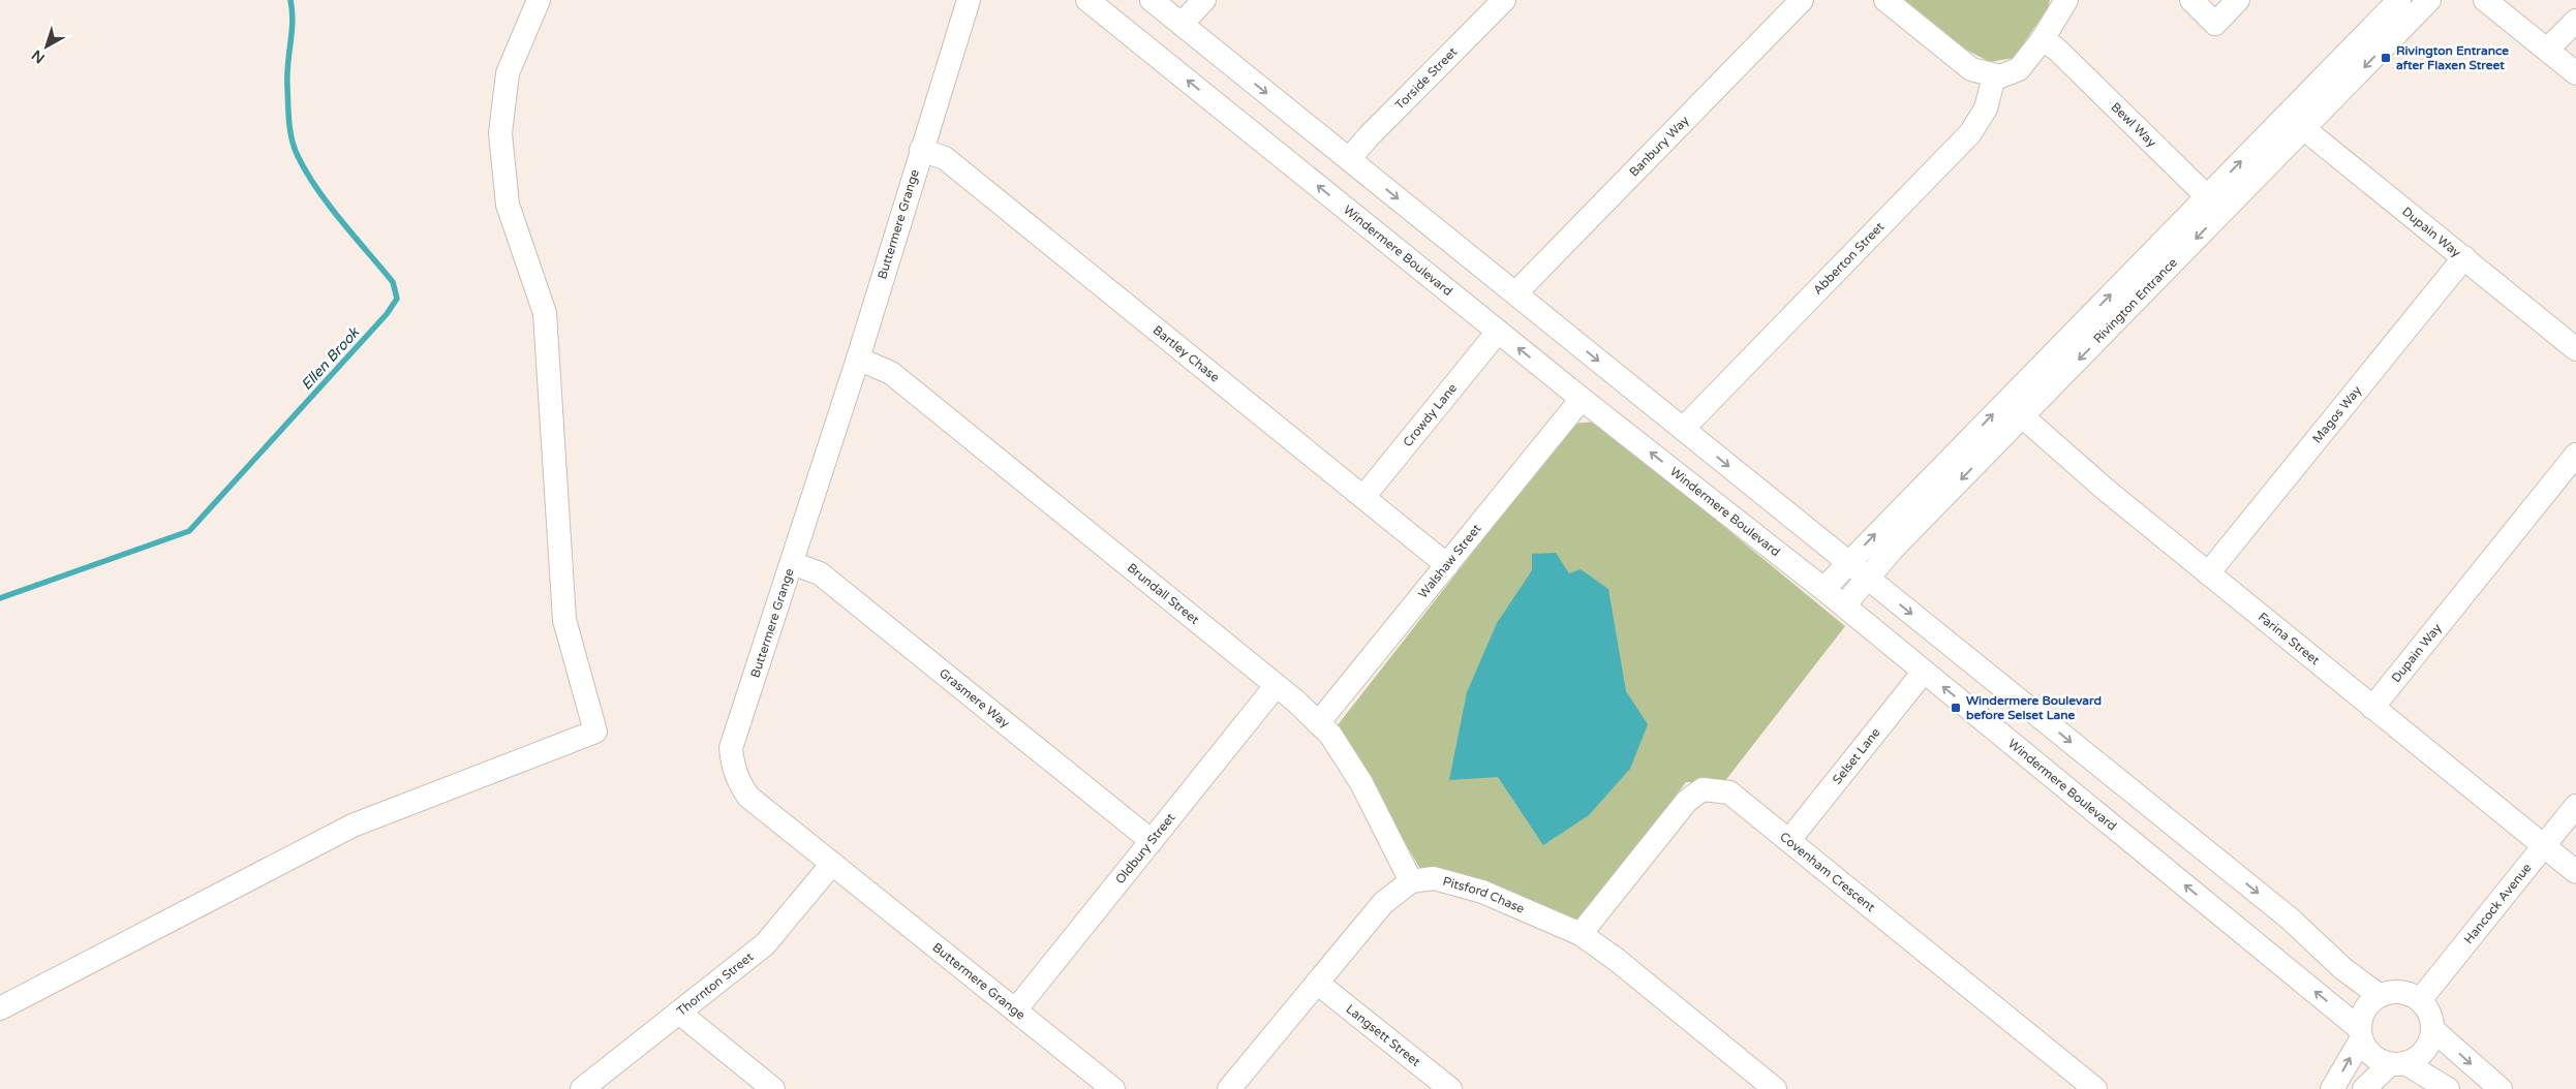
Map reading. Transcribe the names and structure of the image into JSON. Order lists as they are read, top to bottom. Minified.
{"streets":{"street":["Torside Street","Bewl Way","Banbury Way","Buttermere Grange","Dupain Way","Windermere Boulevard","Abberton Street","Rivington Entrance","Bartley Chase","Crowdy Lane","Magos Way","Walshaw Street","Brundall Street","Farina Street","Grasmere Way","Selset Lane","Oldbury Street","Covenham Crescent","Pitsford Chase","Hancock Avenue","Thornton Street","Langsett Street"]},"crossings":[["Bewl Way","Rivington Entrance"],["Buttermere Grange","Bartley Chase"],["Buttermere Grange","Brundall Street"],["Buttermere Grange","Grasmere Way"],["Buttermere Grange","Oldbury Street"],["Buttermere Grange","Thornton Street"],["Dupain Way","Rivington Entrance"],["Dupain Way","Magos Way"],["Dupain Way","Farina Street"],["Windermere Boulevard","Rivington Entrance"],["Windermere Boulevard","Crowdy Lane"],["Windermere Boulevard","Walshaw Street"],["Windermere Boulevard","Selset Lane"],["Windermere Boulevard","Hancock Avenue"],["Rivington Entrance","Farina Street"],["Bartley Chase","Crowdy Lane"],["Bartley Chase","Walshaw Street"],["Magos Way","Farina Street"],["Walshaw Street","Brundall Street"],["Brundall Street","Oldbury Street"],["Brundall Street","Pitsford Chase"],["Farina Street","Hancock Avenue"],["Grasmere Way","Oldbury Street"],["Selset Lane","Covenham Crescent"],["Covenham Crescent","Pitsford Chase"]],"water":["Ellen Brook"],"places":{"transit":["Rivington Entrance after Flaxen Street","Windermere Boulevard before Selset Lane"]},"north":"bottom left"}
